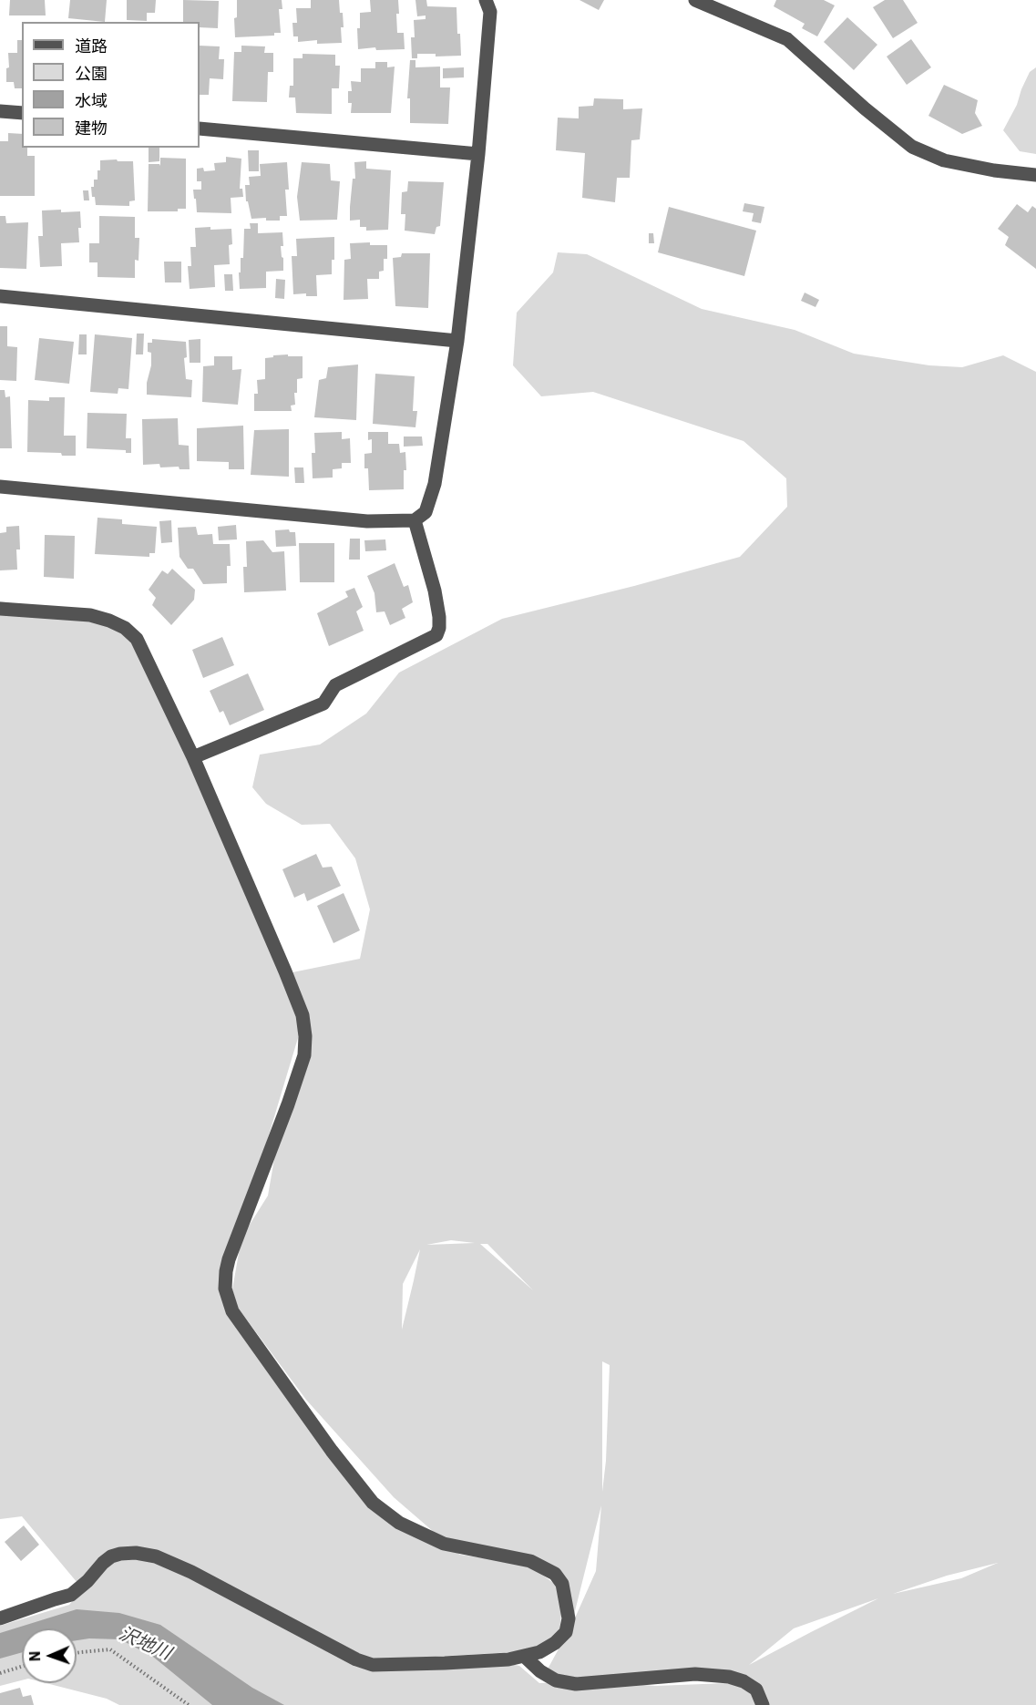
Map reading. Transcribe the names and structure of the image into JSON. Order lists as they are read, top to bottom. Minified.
{"water":["沢地川"],"legend":["道路","公園","水域","建物"],"north":"left"}
